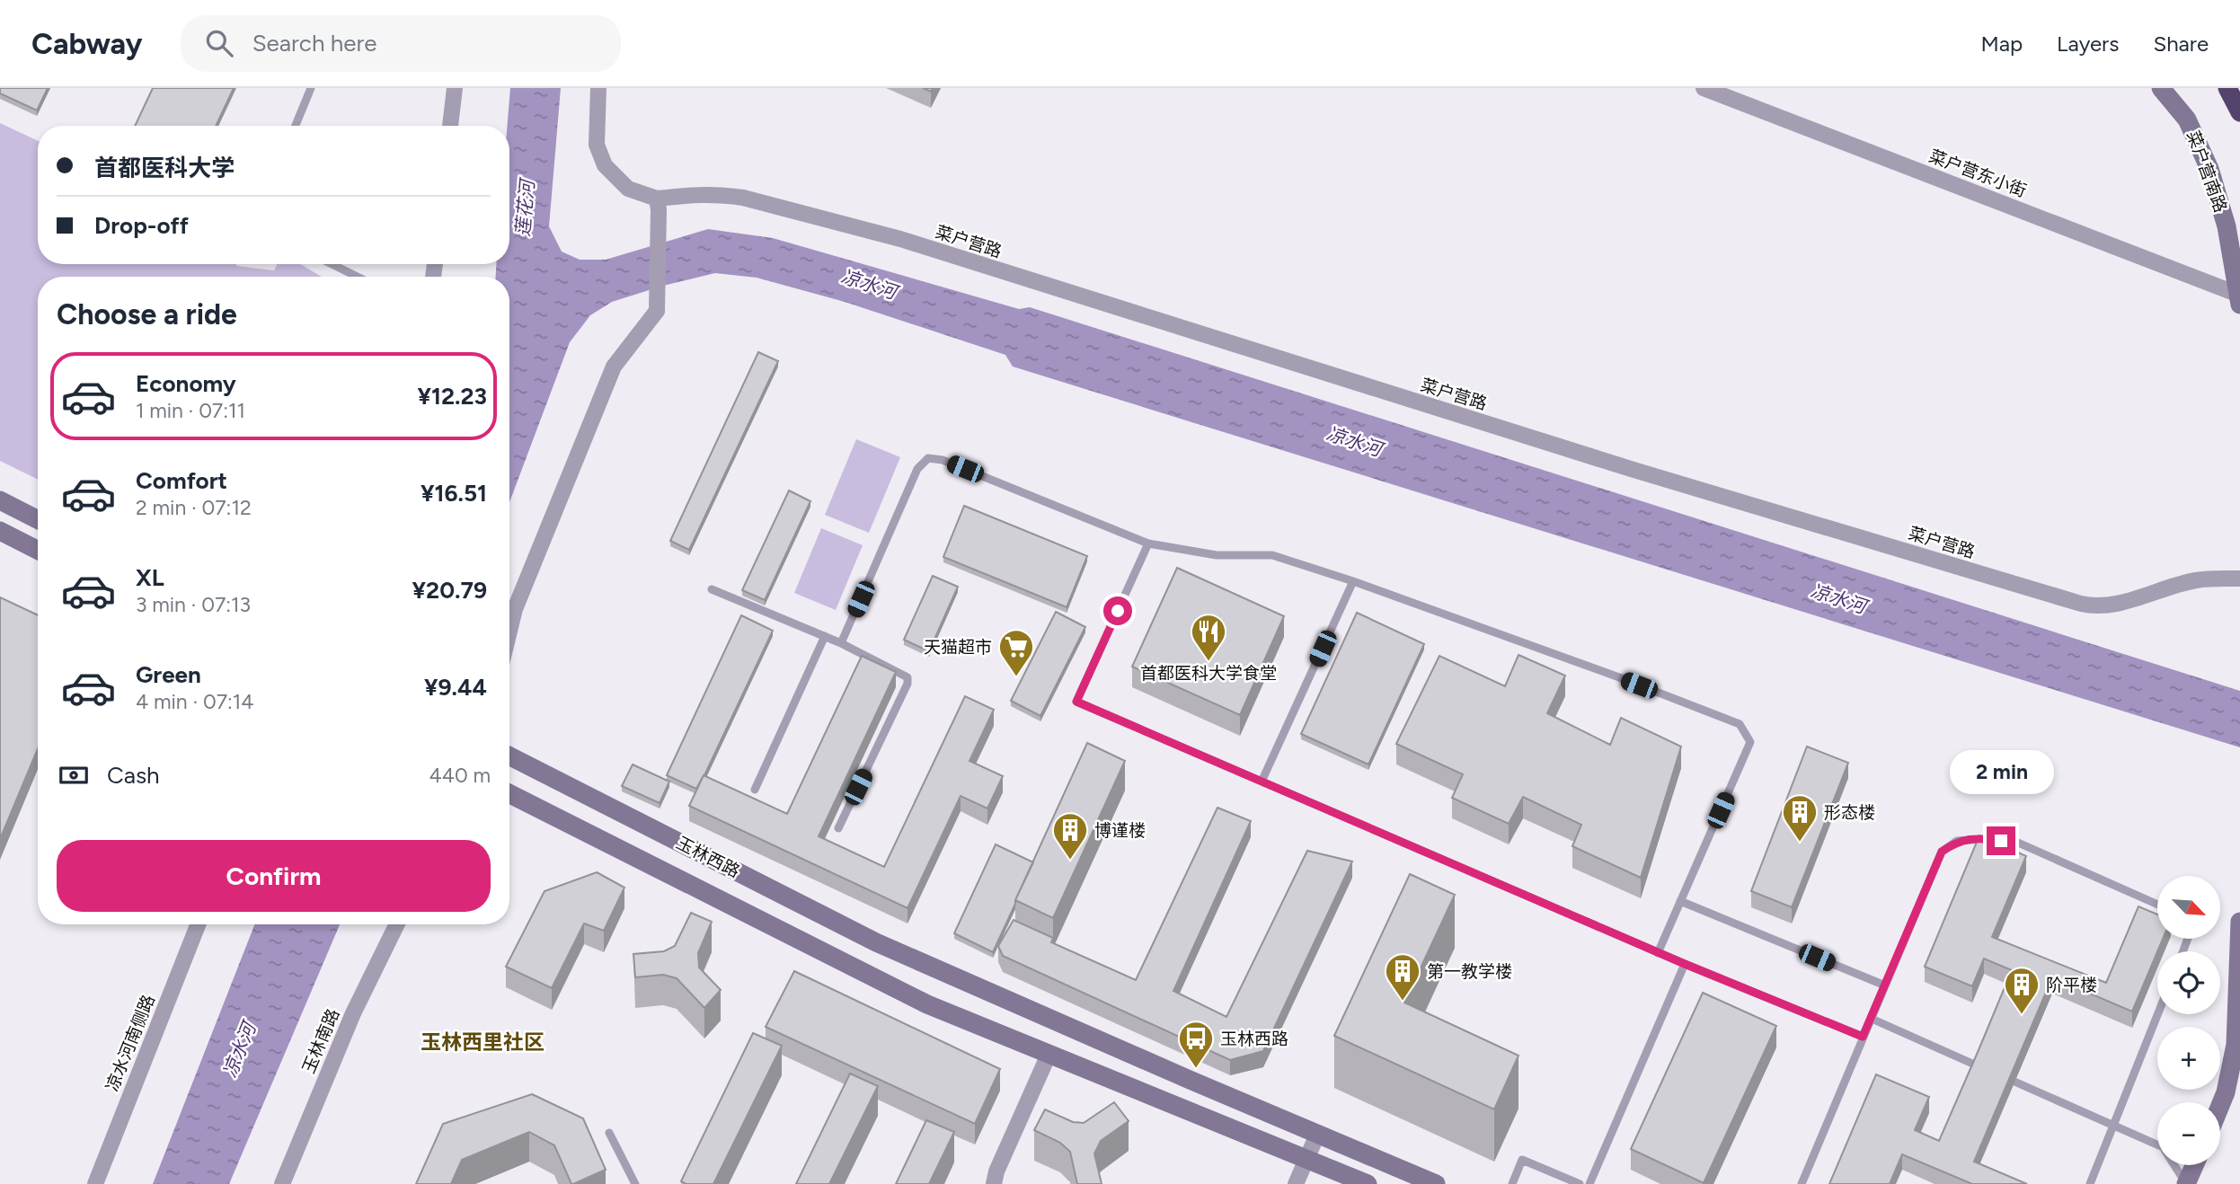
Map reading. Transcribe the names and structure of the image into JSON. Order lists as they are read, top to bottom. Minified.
{"streets":{"street":["菜户营南路","菜户营东小街","菜户营路","玉林西路","玉林南路","凉水河南侧路"]},"crossings":[["菜户营南路","菜户营东小街"]],"districts":["玉林西里社区"],"water":["莲花河","凉水河"],"places":{"restaurant":["首都医科大学食堂"],"supermarket":["天猫超市"],"building":["形态楼","博谨楼","第一教学楼","阶平楼"],"bus stop":["玉林西路"]},"north":"bottom right","page":{"header":"Cabway","search":"Search here","nav":["Map","Layers","Share"],"banner":["首都医科大学","Drop-off"],"heading":"Choose a ride","list":[{"name":"Economy","note":"1 min · 07:11","value":"¥12.23"},{"name":"Comfort","note":"2 min · 07:12","value":"¥16.51"},{"name":"XL","note":"3 min · 07:13","value":"¥20.79"},{"name":"Green","note":"4 min · 07:14","value":"¥9.44"}],"pay":["Cash","440 m"],"bubble":"2 min","buttons":"Confirm","map_buttons":["+","−"]}}
